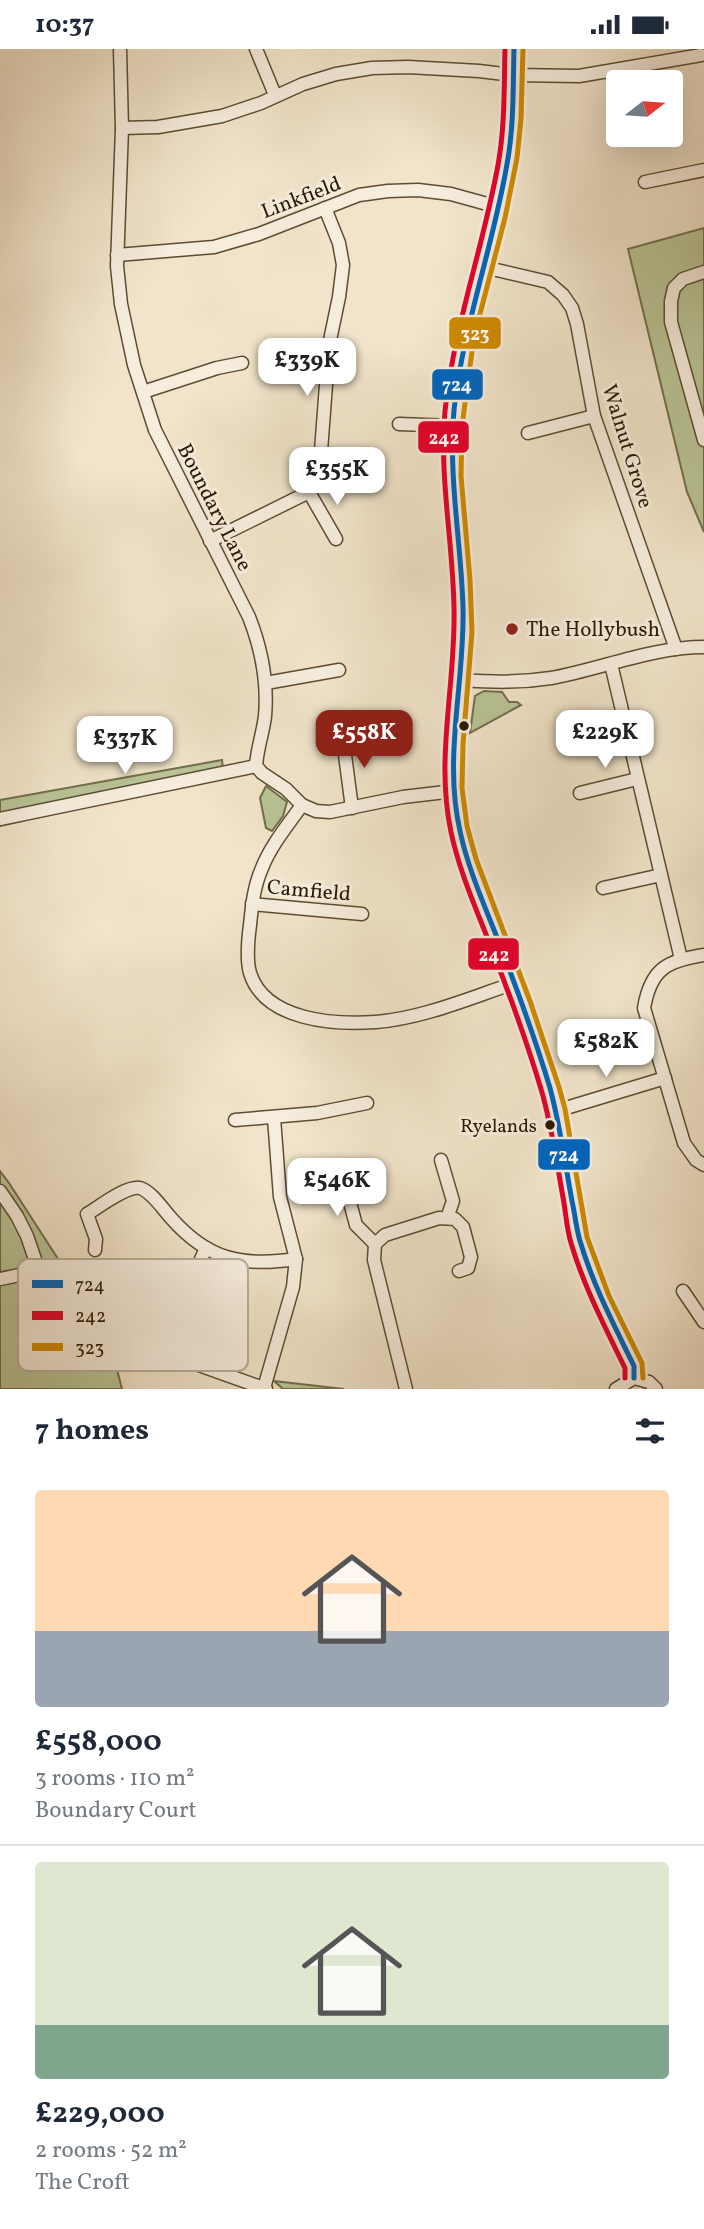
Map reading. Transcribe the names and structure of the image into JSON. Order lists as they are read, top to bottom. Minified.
{"streets":{"street":["Linkfield","Walnut Grove","Boundary Lane","Camfield"]},"crossings":[["Linkfield","Boundary Lane"]],"places":["The Hollybush","Ryelands"],"lines":["transit line 724","transit line 242","transit line 323"],"legend":["724","242","323"],"north":"right","page":{"status":"10:37","price":["£339K","£355K","£558K","£229K","£337K","£582K","£546K"],"heading":"7 homes","list":[{"name":"£558,000","note":"3 rooms · 110 m² · Boundary Court"},{"name":"£229,000","note":"2 rooms · 52 m² · The Croft"}]}}
